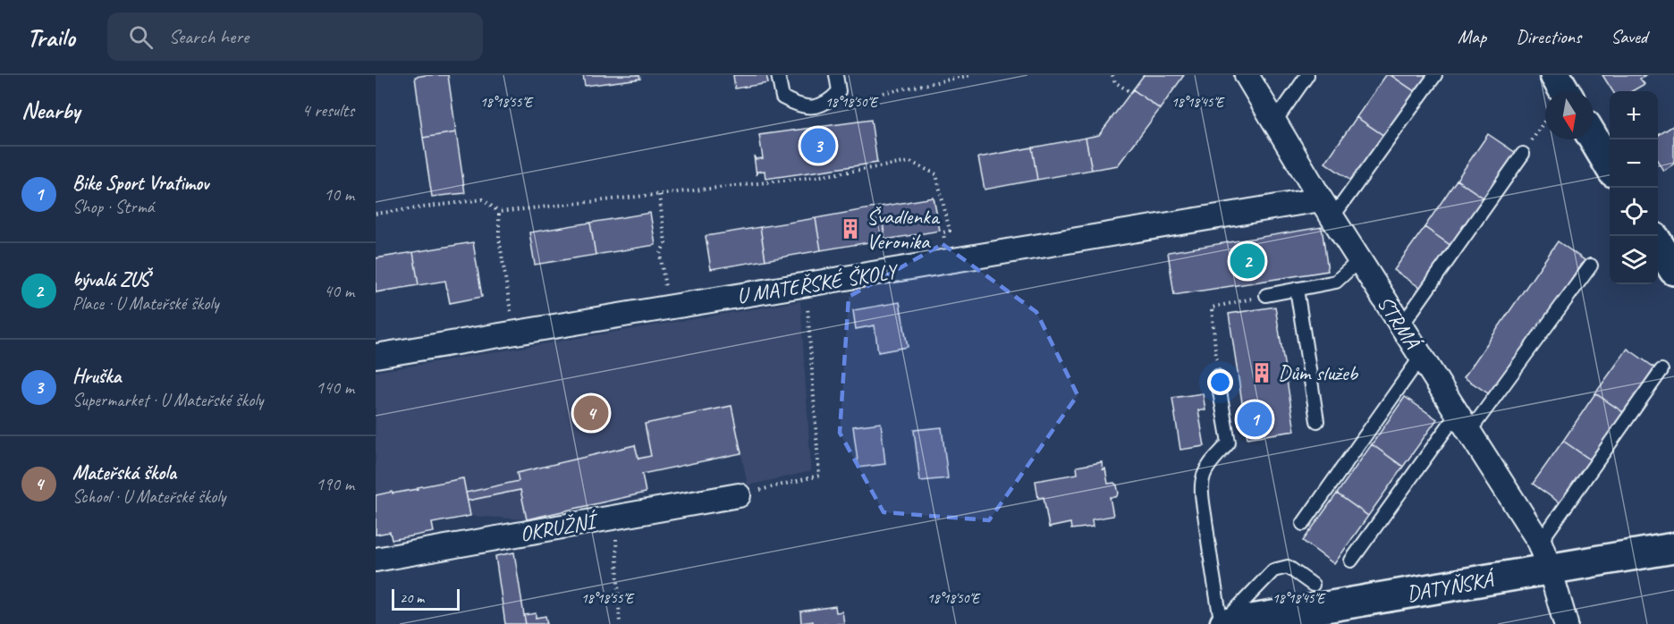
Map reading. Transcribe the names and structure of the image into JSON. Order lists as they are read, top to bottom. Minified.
{"streets":{"main road":["DATYŇSKÁ"],"street":["U MATEŘSKÉ ŠKOLY","STRMÁ","OKRUŽNÍ"]},"crossings":[["U MATEŘSKÉ ŠKOLY","STRMÁ"],["STRMÁ","DATYŇSKÁ"]],"places":{"building":["Švadlenka Veronika","Dům služeb"]},"scale_bar":"20 m","north":"bottom","page":{"header":"Trailo","search":"Search here","nav":["Map","Directions","Saved"],"heading":["Nearby","4 results"],"map_buttons":["+","−"],"pins":["3","2","4","1"],"list":[{"mark":"1","name":"Bike Sport Vratimov","note":"Shop · Strmá","value":"10 m"},{"mark":"2","name":"bývalá ZUŠ","note":"Place · U Mateřské školy","value":"40 m"},{"mark":"3","name":"Hruška","note":"Supermarket · U Mateřské školy","value":"140 m"},{"mark":"4","name":"Mateřská škola","note":"School · U Mateřské školy","value":"190 m"}],"scale":"20 m"},"coordinates":["18°18'55\"E","18°18'50\"E","18°18'45\"E"]}
